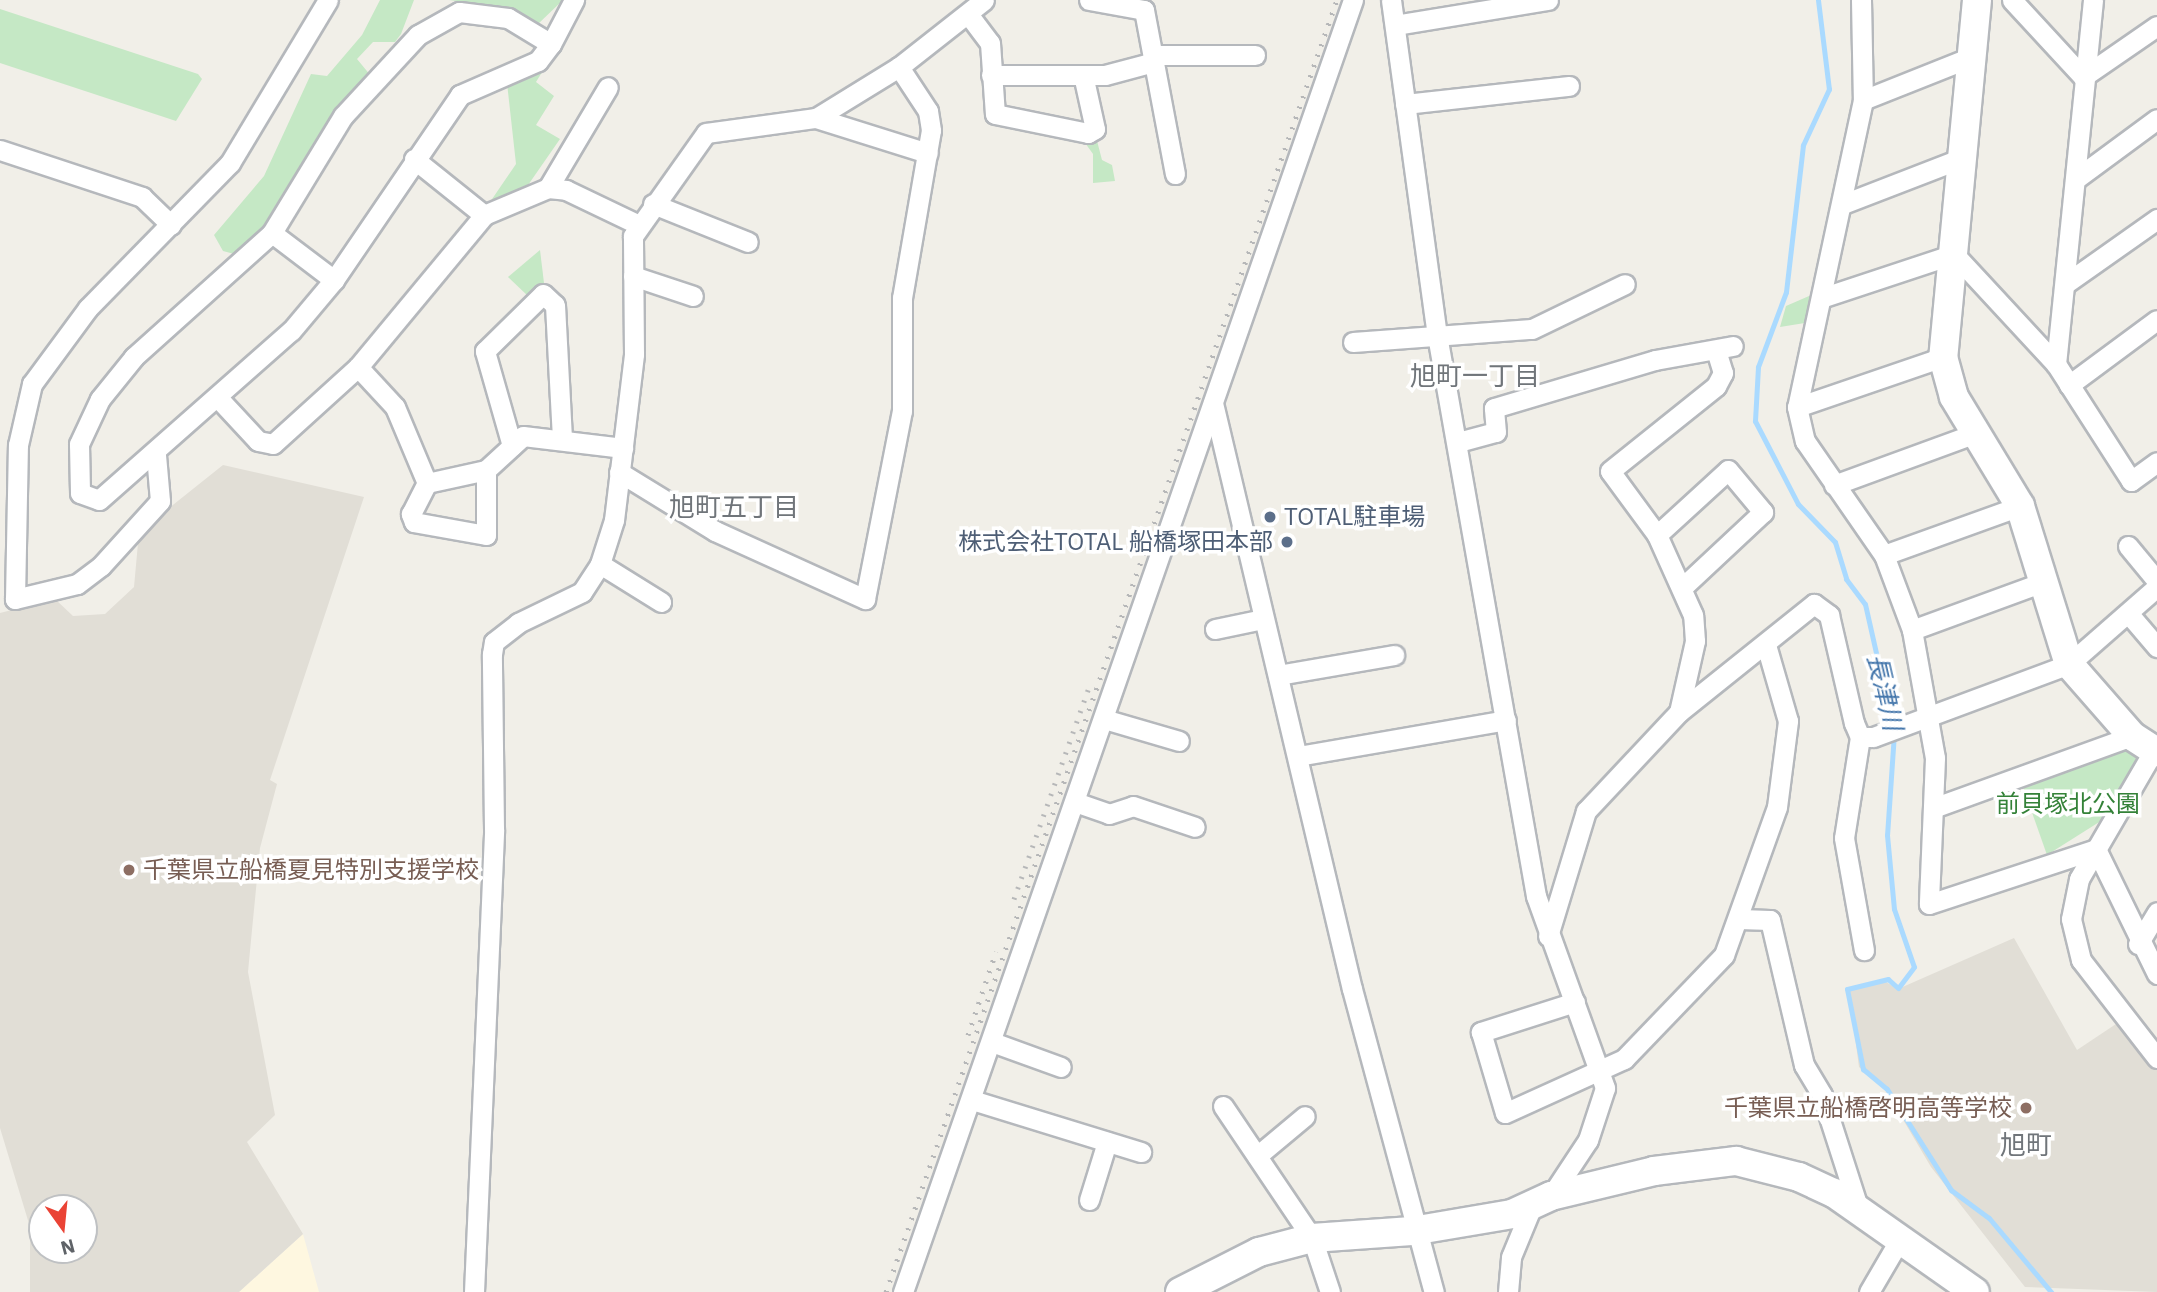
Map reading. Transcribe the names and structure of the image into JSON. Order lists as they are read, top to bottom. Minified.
{"districts":["旭町一丁目","旭町五丁目","旭町"],"water":["長津川"],"parks":["前貝塚北公園"],"places":["TOTAL駐車場","株式会社TOTAL 船橋塚田本部","千葉県立船橋夏見特別支援学校","千葉県立船橋啓明高等学校"],"north":"bottom"}
